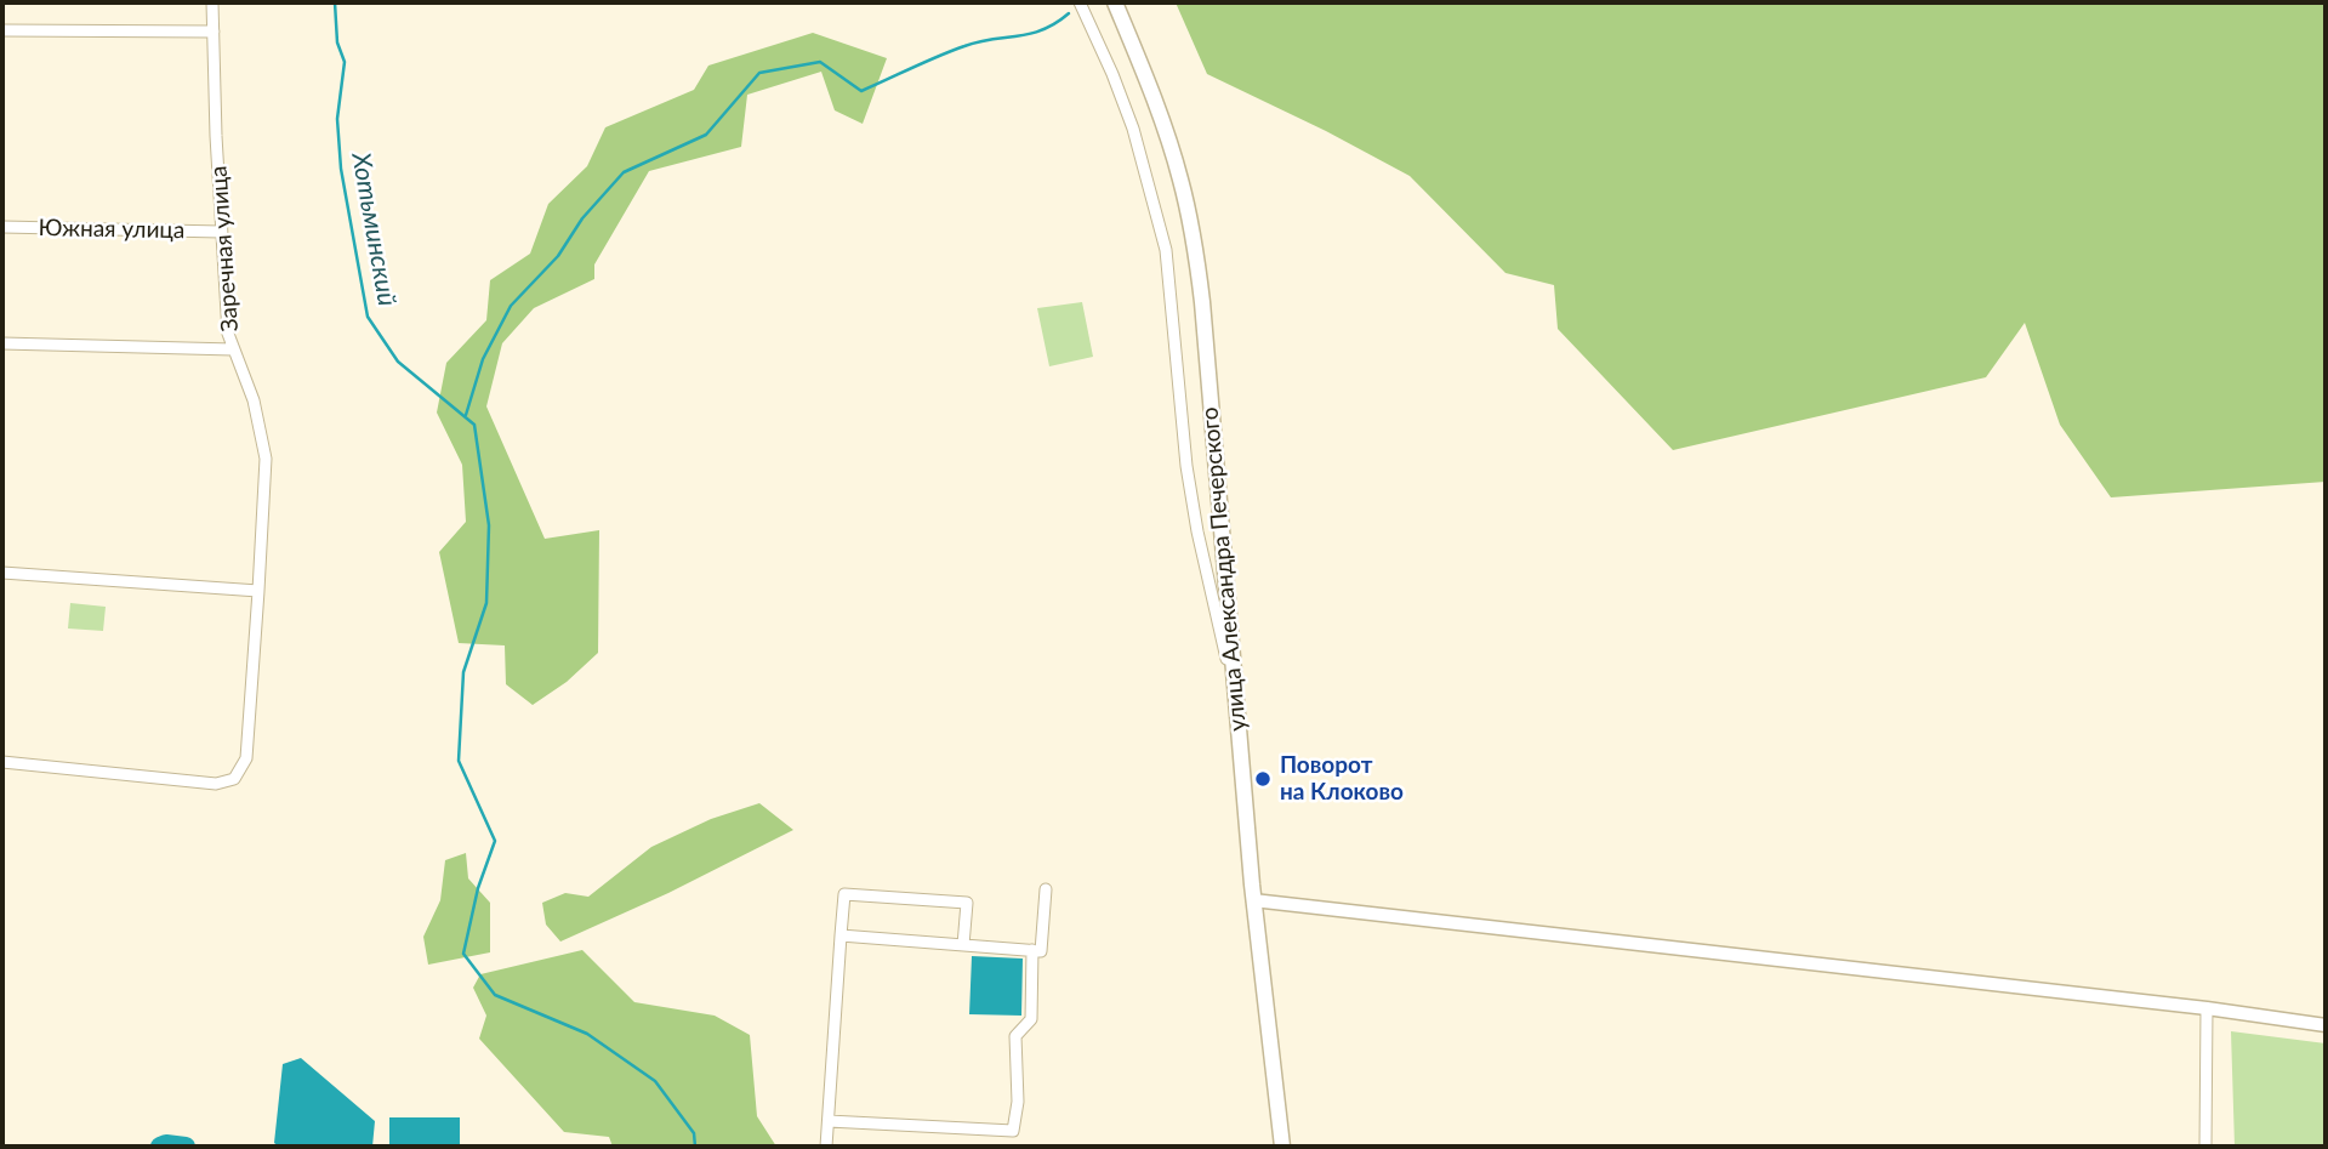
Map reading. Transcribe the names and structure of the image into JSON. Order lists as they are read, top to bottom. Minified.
{"streets":{"main road":["улица Александра Печерского"],"street":["Южная улица","Заречная улица"]},"crossings":[["Южная улица","Заречная улица"]],"water":["Хотьминский"],"places":["Поворот на Клоково"]}
